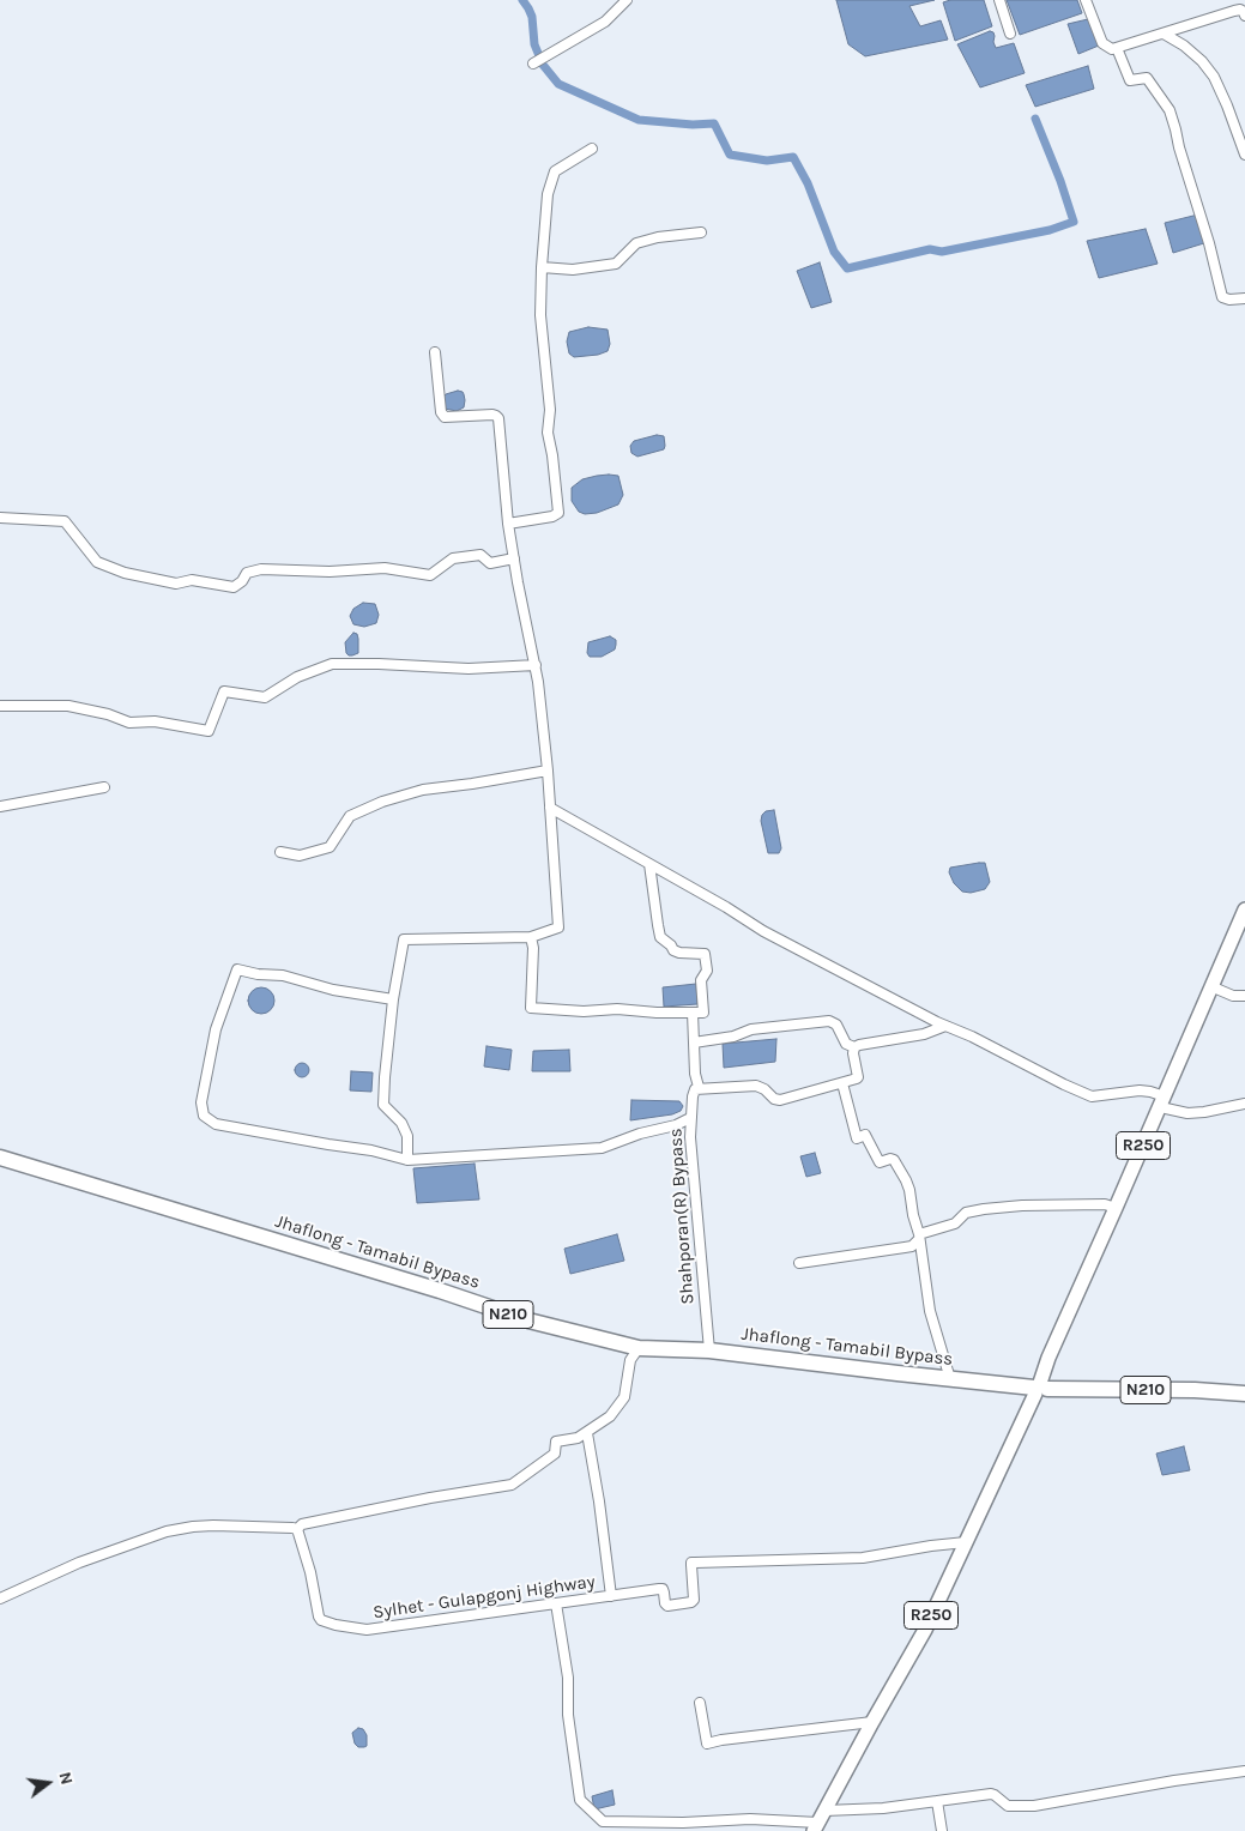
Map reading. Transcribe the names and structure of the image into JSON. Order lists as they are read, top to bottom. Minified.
{"streets":{"highway":["Jhaflong - Tamabil Bypass","N210"],"main road":["R250"],"street":["Shahporan(R) Bypass","Sylhet - Gulapgonj Highway"]},"crossings":[["R250","Jhaflong - Tamabil Bypass"],["R250","Sylhet - Gulapgonj Highway"],["Shahporan(R) Bypass","Jhaflong - Tamabil Bypass"]],"north":"right"}
